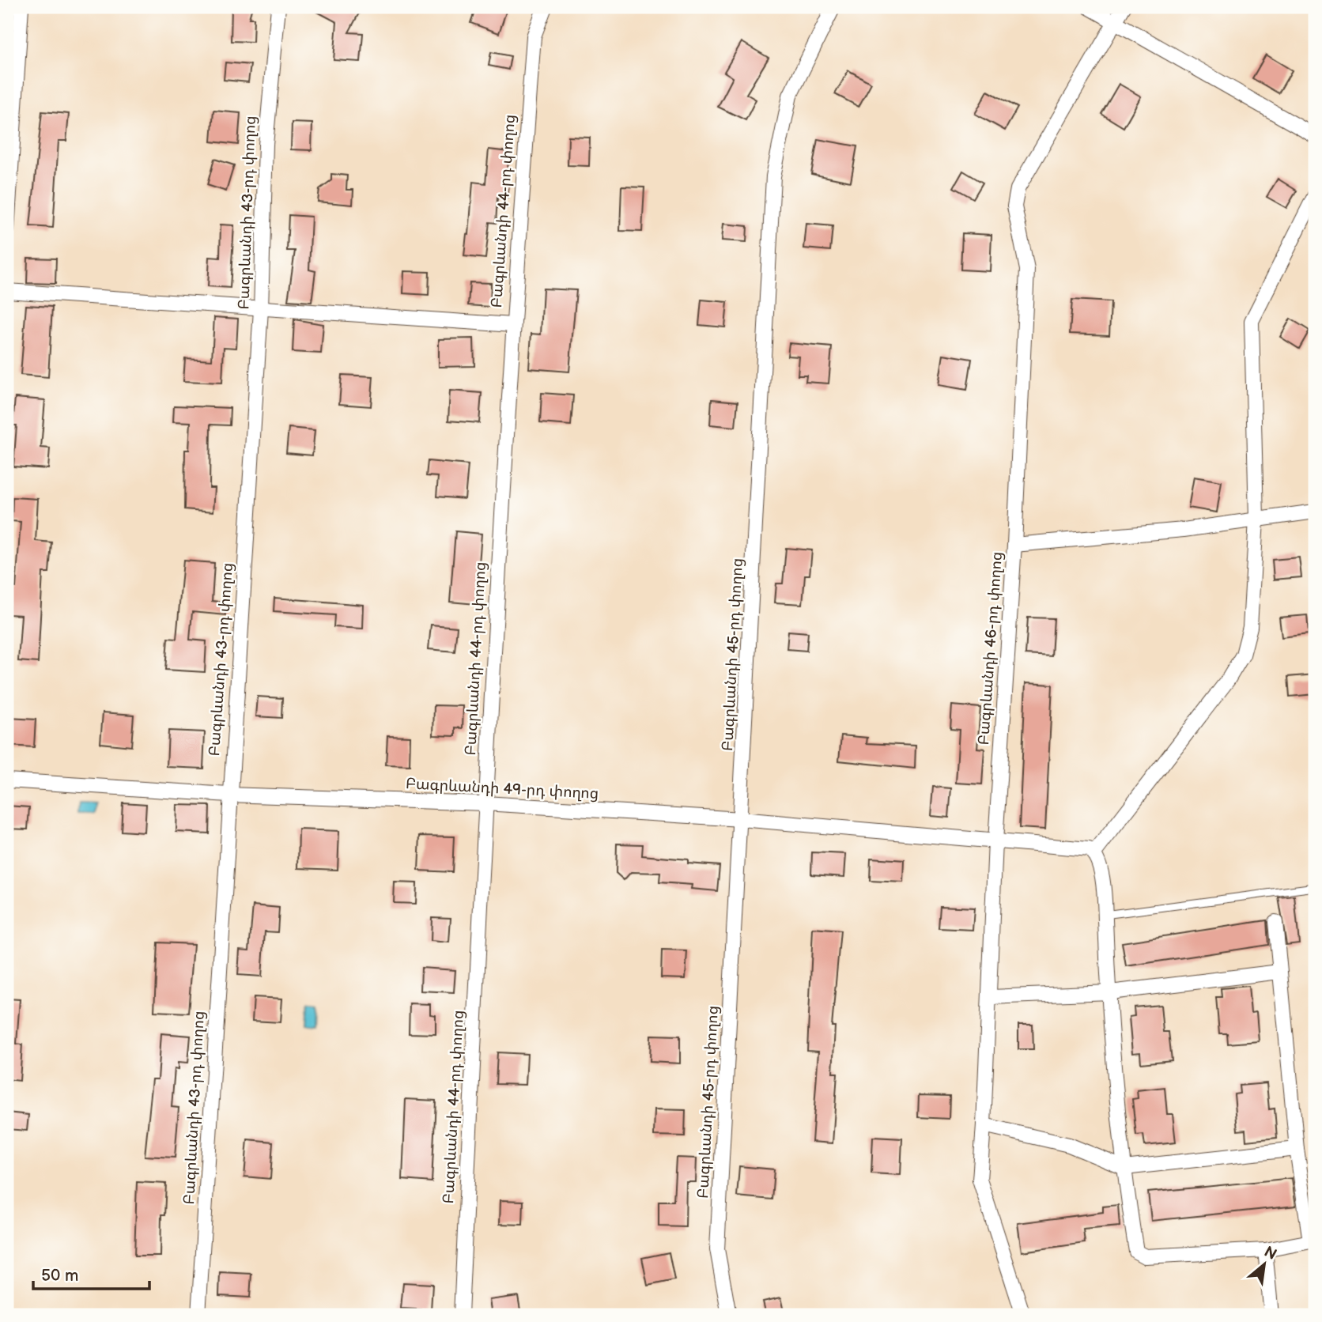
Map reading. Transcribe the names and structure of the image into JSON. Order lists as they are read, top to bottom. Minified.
{"streets":{"street":["Բագրևանդի 44-րդ փողոց","Բագրևանդի 43-րդ փողոց","Բագրևանդի 46-րդ փողոց","Բագրևանդի 45-րդ փողոց","Բագրևանդի 49-րդ փողոց"]},"crossings":[["Բագրևանդի 44-րդ փողոց","Բագրևանդի 49-րդ փողոց"],["Բագրևանդի 43-րդ փողոց","Բագրևանդի 49-րդ փողոց"],["Բագրևանդի 46-րդ փողոց","Բագրևանդի 49-րդ փողոց"],["Բագրևանդի 45-րդ փողոց","Բագրևանդի 49-րդ փողոց"]],"scale_bar":"50 m","north":"top right"}
